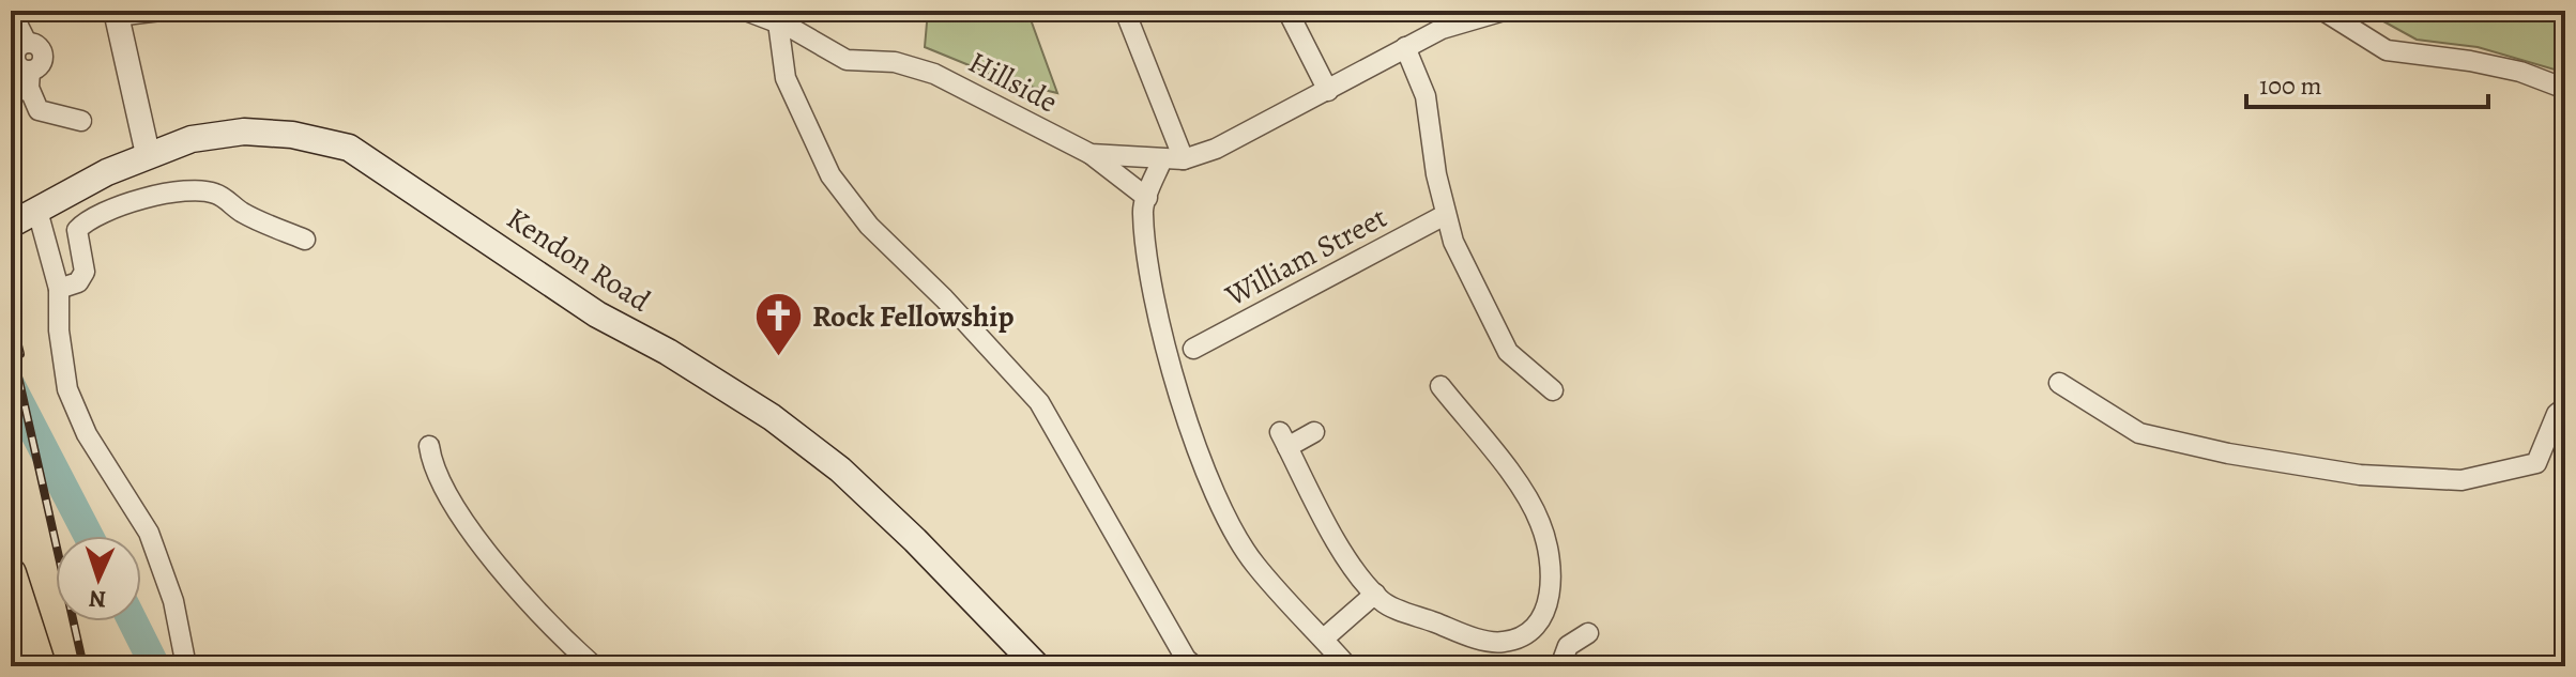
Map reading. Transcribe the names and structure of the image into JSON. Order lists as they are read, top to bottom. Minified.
{"streets":{"main road":["Kendon Road"],"street":["Hillside","William Street"]},"places":{"church":["Rock Fellowship"]},"scale_bar":"100 m","north":"bottom"}
